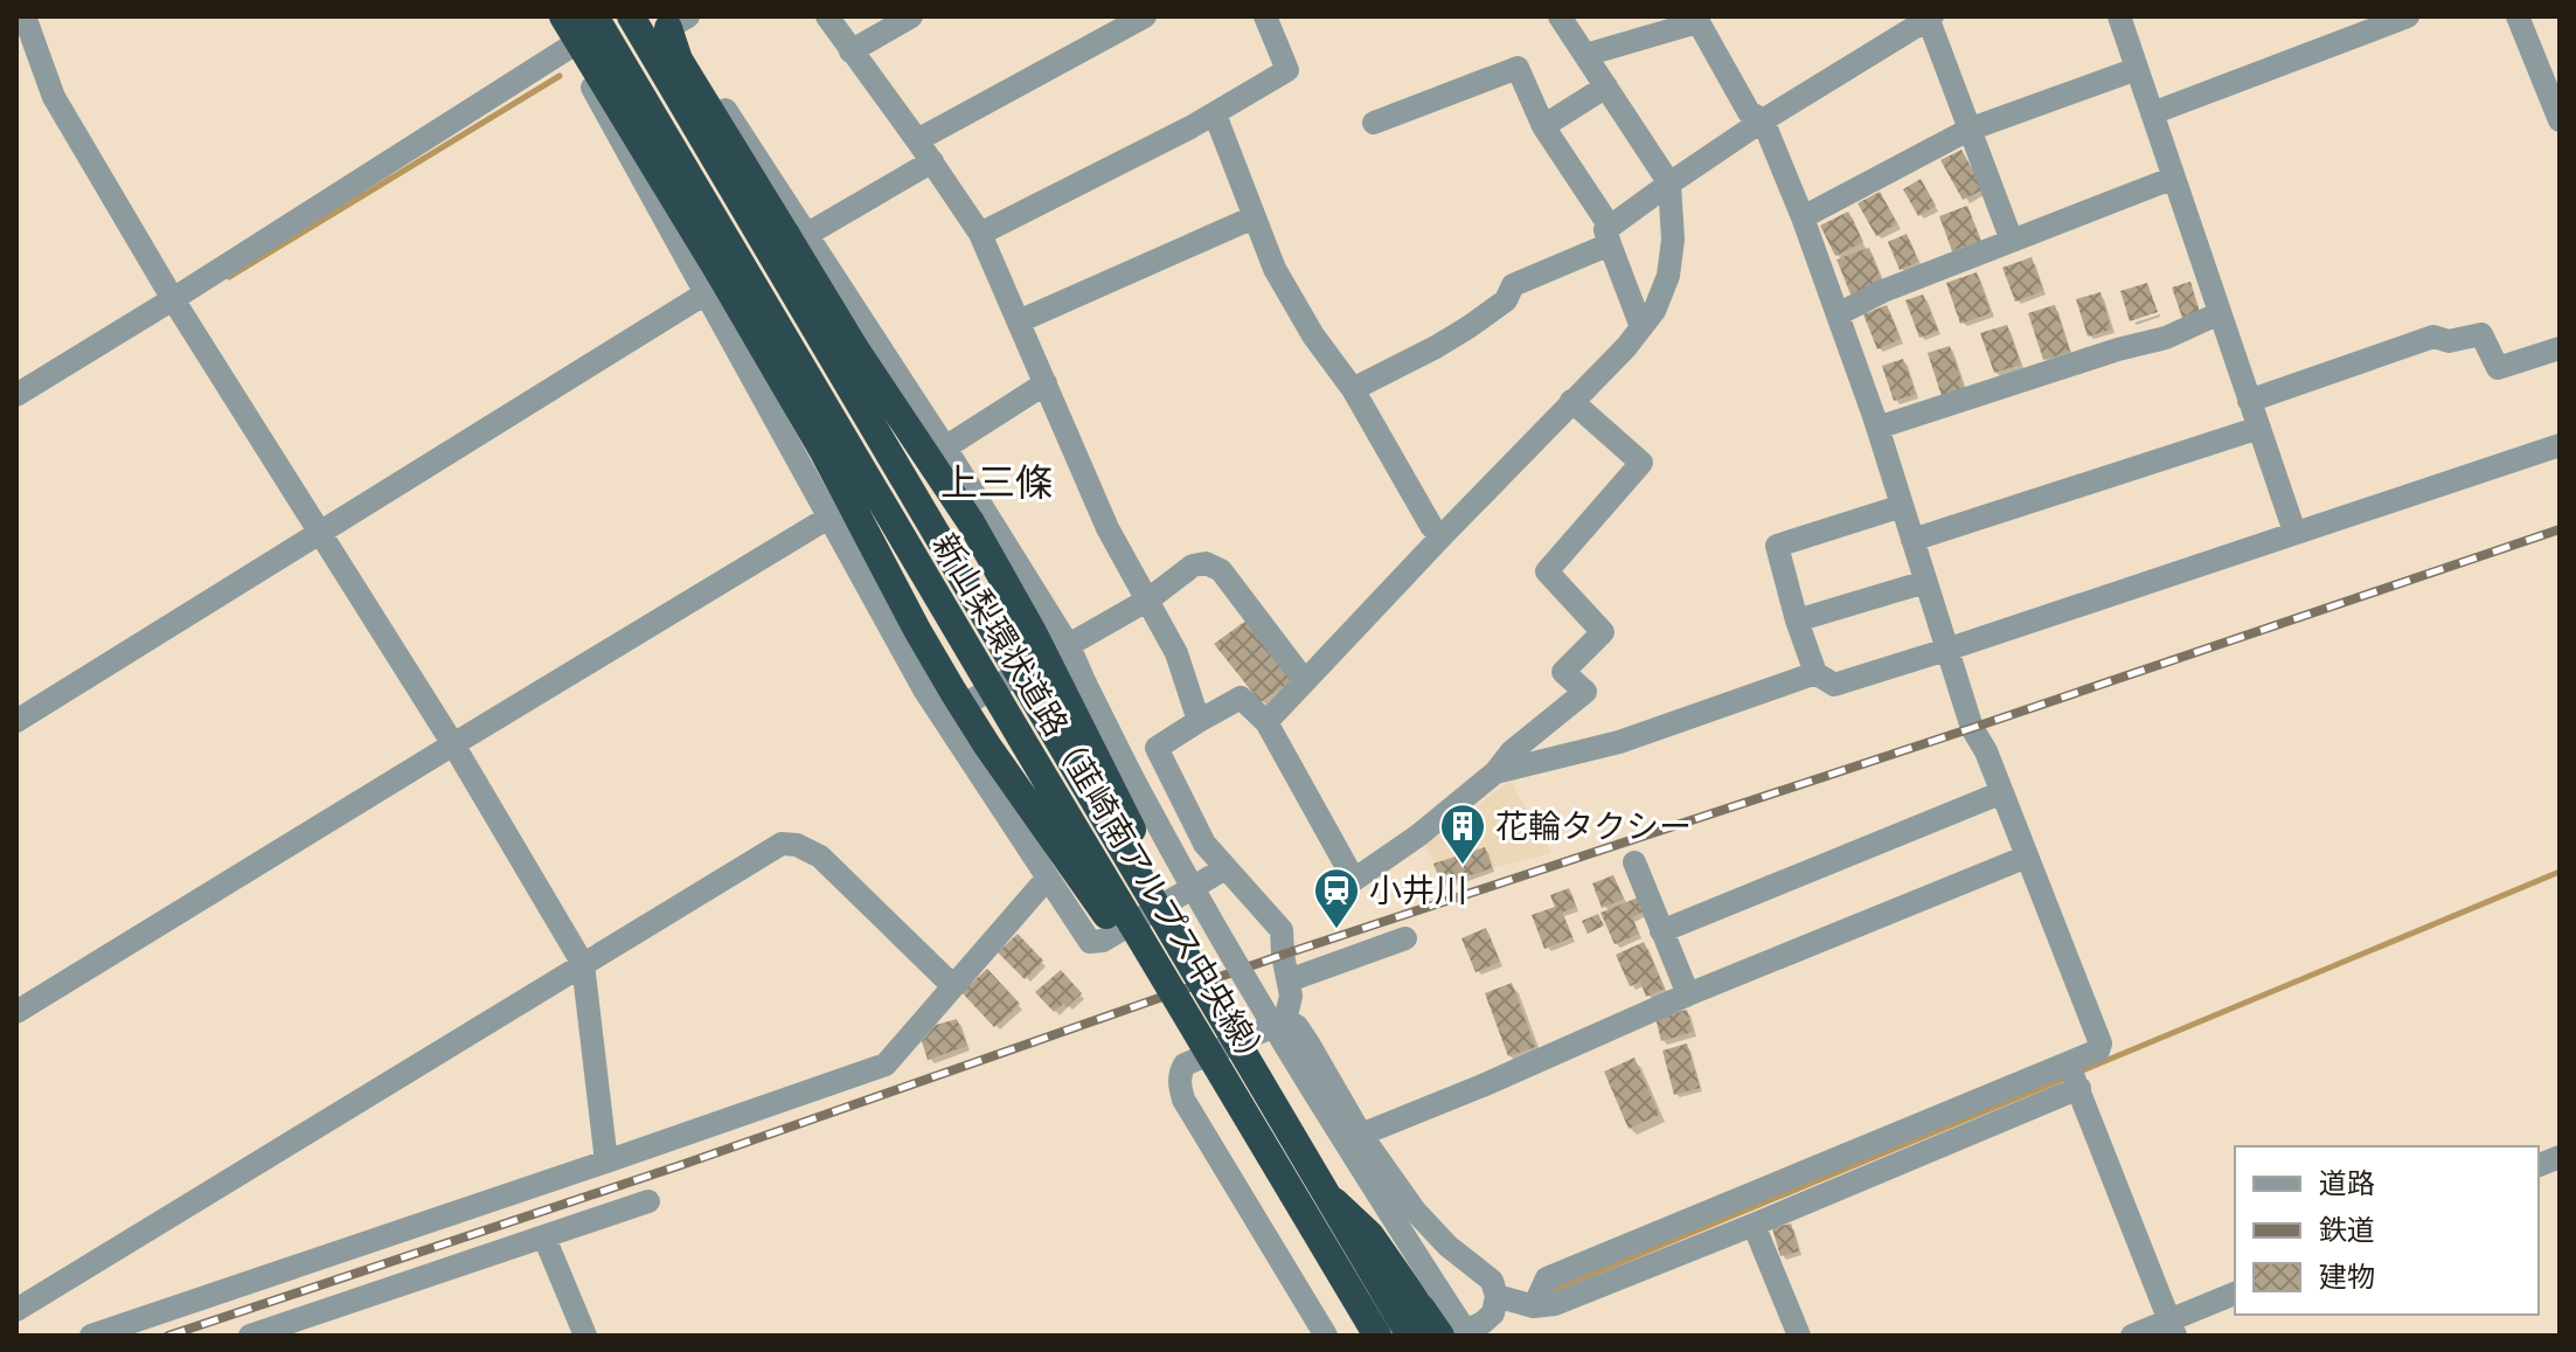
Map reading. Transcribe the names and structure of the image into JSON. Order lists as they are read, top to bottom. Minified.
{"streets":{"highway":["新山梨環状道路（韮崎南アルプス中央線）"]},"districts":["上三條"],"places":{"building":["花輪タクシー"],"station":["小井川"]},"legend":["道路","鉄道","建物"]}
